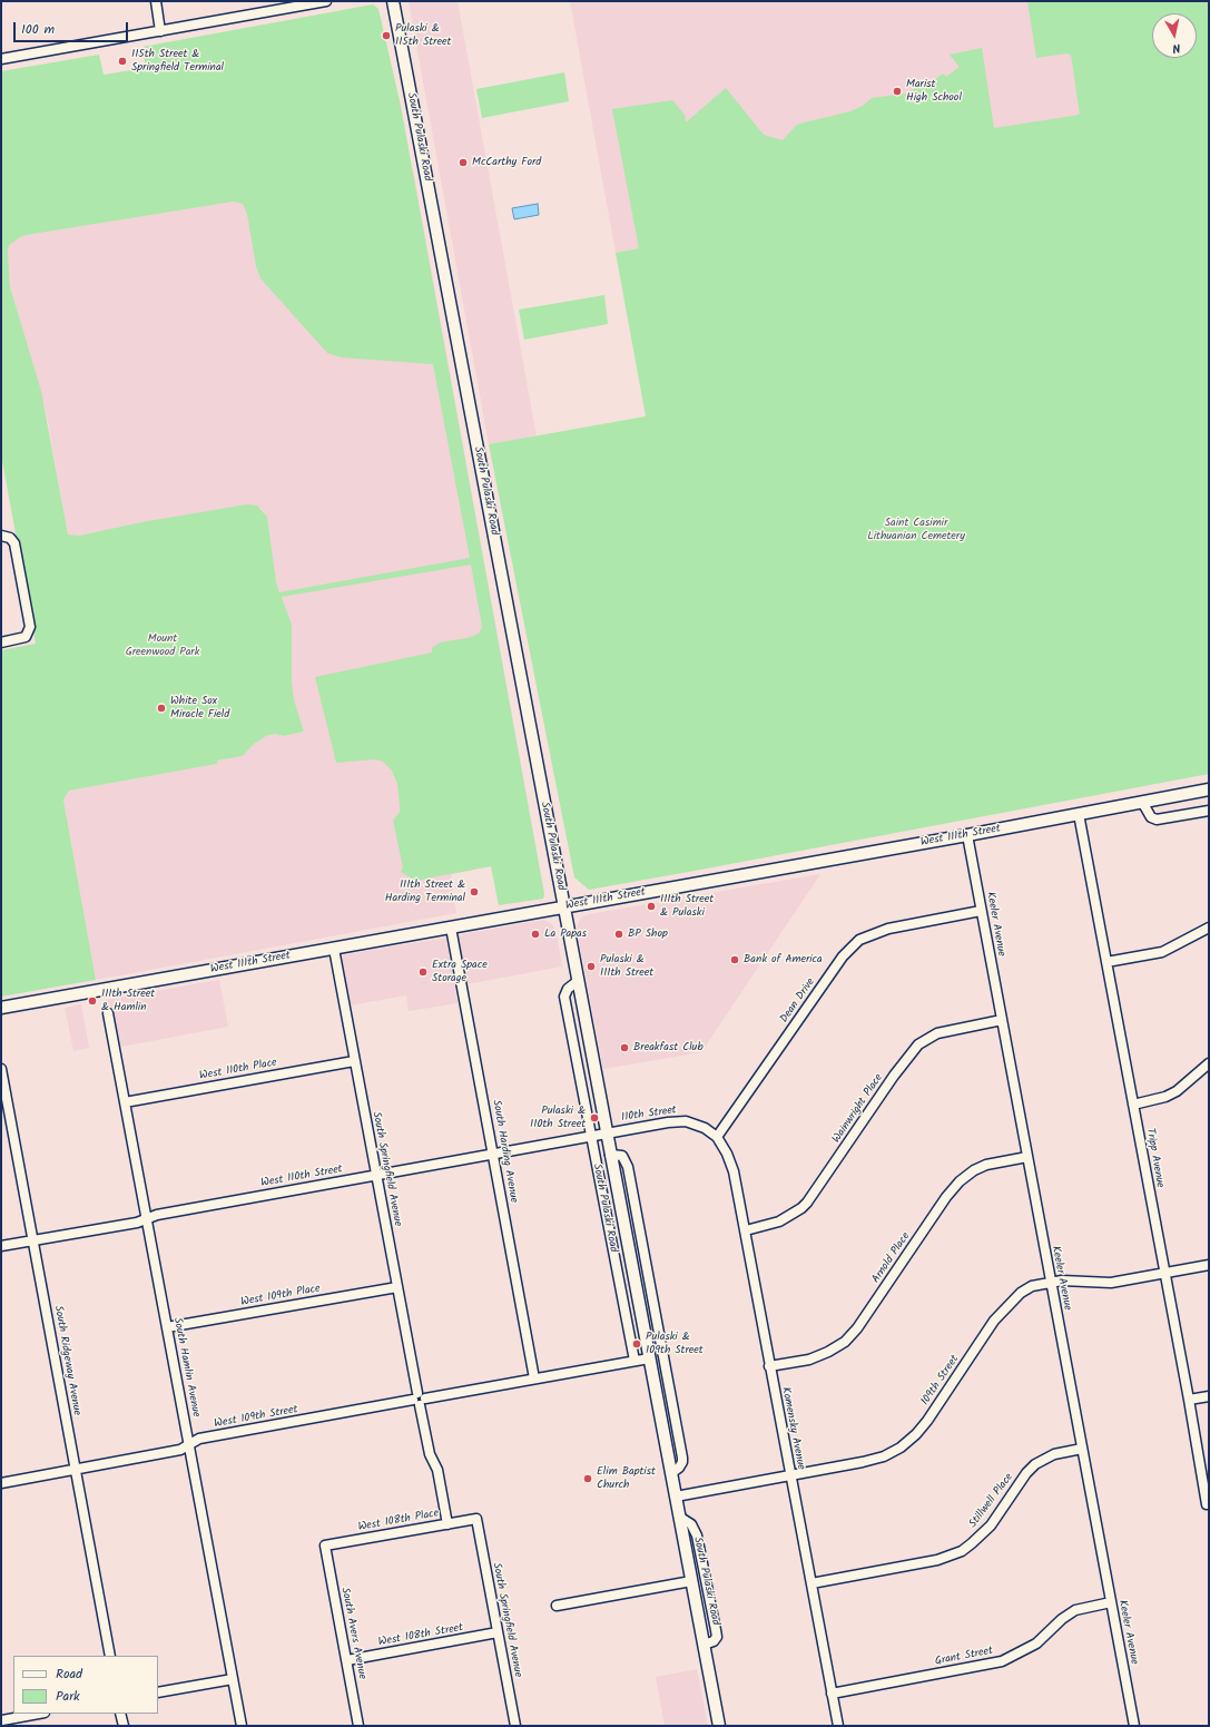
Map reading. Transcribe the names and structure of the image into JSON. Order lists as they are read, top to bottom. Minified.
{"streets":{"main road":["South Pulaski Road","West 111th Street"],"street":["Keeler Avenue","Dean Drive","West 110th Place","Wainwright Place","110th Street","South Harding Avenue","Tripp Avenue","South Springfield Avenue","West 110th Street","Arnold Place","West 109th Place","South Ridgeway Avenue","South Hamlin Avenue","109th Street","West 109th Street","Komensky Avenue","Stillwell Place","West 108th Place","South Avers Avenue","West 108th Street","Grant Street"]},"crossings":[["South Pulaski Road","West 111th Street"],["South Pulaski Road","110th Street"],["South Pulaski Road","West 110th Street"],["South Pulaski Road","109th Street"],["South Pulaski Road","West 109th Street"],["West 111th Street","Keeler Avenue"],["West 111th Street","South Harding Avenue"],["West 111th Street","Tripp Avenue"],["West 111th Street","South Springfield Avenue"],["Keeler Avenue","Dean Drive"],["Keeler Avenue","Wainwright Place"],["Keeler Avenue","Arnold Place"],["Keeler Avenue","109th Street"],["Keeler Avenue","Stillwell Place"],["Keeler Avenue","Grant Street"],["Dean Drive","110th Street"],["Dean Drive","Komensky Avenue"],["West 110th Place","South Springfield Avenue"],["West 110th Place","South Hamlin Avenue"],["Wainwright Place","Komensky Avenue"],["110th Street","West 110th Street"],["110th Street","Komensky Avenue"],["South Harding Avenue","West 110th Street"],["South Harding Avenue","West 109th Street"],["Tripp Avenue","109th Street"],["South Springfield Avenue","West 110th Street"],["South Springfield Avenue","West 109th Place"],["South Springfield Avenue","West 109th Street"],["South Springfield Avenue","West 108th Place"],["South Springfield Avenue","West 108th Street"],["West 110th Street","South Ridgeway Avenue"],["West 110th Street","South Hamlin Avenue"],["Arnold Place","Komensky Avenue"],["West 109th Place","South Hamlin Avenue"],["South Ridgeway Avenue","West 109th Street"],["South Hamlin Avenue","West 109th Street"],["109th Street","Komensky Avenue"],["Komensky Avenue","Stillwell Place"],["Komensky Avenue","Grant Street"],["West 108th Place","South Avers Avenue"],["South Avers Avenue","West 108th Street"]],"parks":["Saint Casimir Lithuanian Cemetery","Mount Greenwood Park"],"places":["Pulaski & 115th Street","115th Street & Springfield Terminal","Marist High School","McCarthy Ford","White Sox Miracle Field","111th Street & Harding Terminal","111th Street & Pulaski","La Papas","BP Shop","Bank of America","Pulaski & 111th Street","Extra Space Storage","111th Street & Hamlin","Breakfast Club","Pulaski & 110th Street","Pulaski & 109th Street","Elim Baptist Church"],"legend":["Road","Park"],"scale_bar":"100 m","north":"bottom"}
